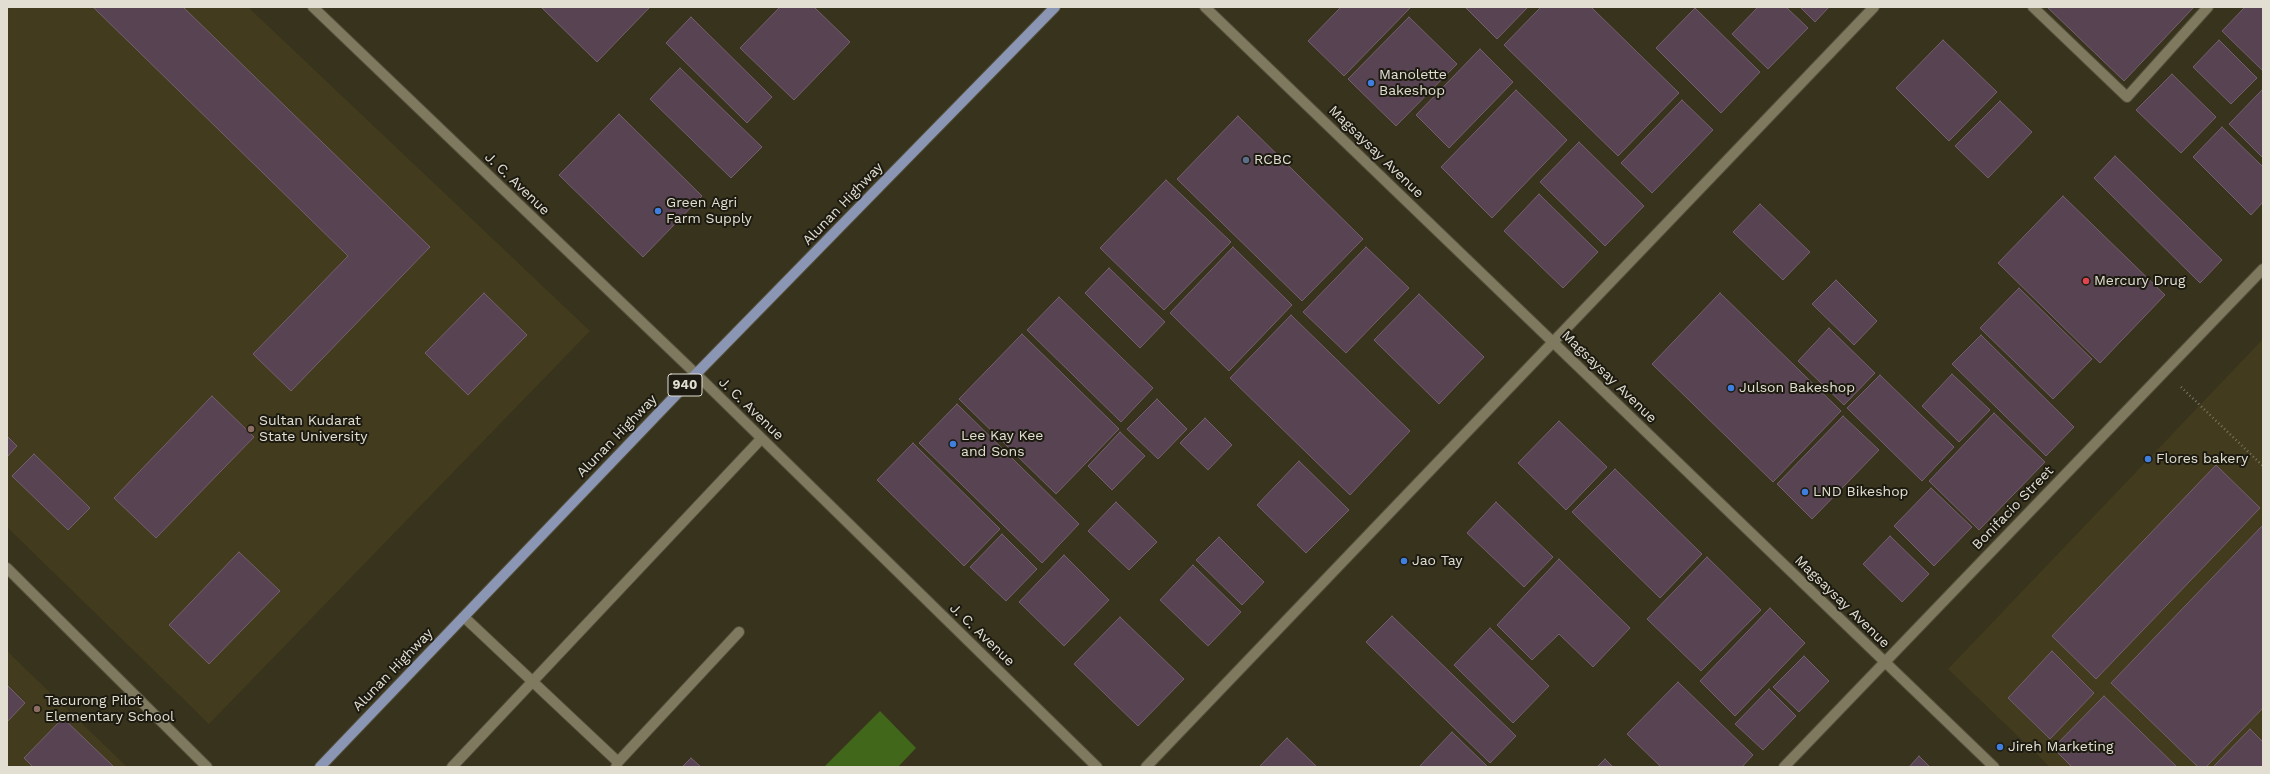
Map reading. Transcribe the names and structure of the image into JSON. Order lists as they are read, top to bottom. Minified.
{"streets":{"main road":["Alunan Highway","940"],"street":["Magsaysay Avenue","J. C. Avenue","Bonifacio Street"]},"crossings":[["Magsaysay Avenue","Bonifacio Street"],["J. C. Avenue","Alunan Highway"]],"places":["Manolette Bakeshop","RCBC","Green Agri Farm Supply","Mercury Drug","Julson Bakeshop","Sultan Kudarat State University","Lee Kay Kee and Sons","Flores bakery","LND Bikeshop","Jao Tay","Tacurong Pilot Elementary School","Jireh Marketing"]}
